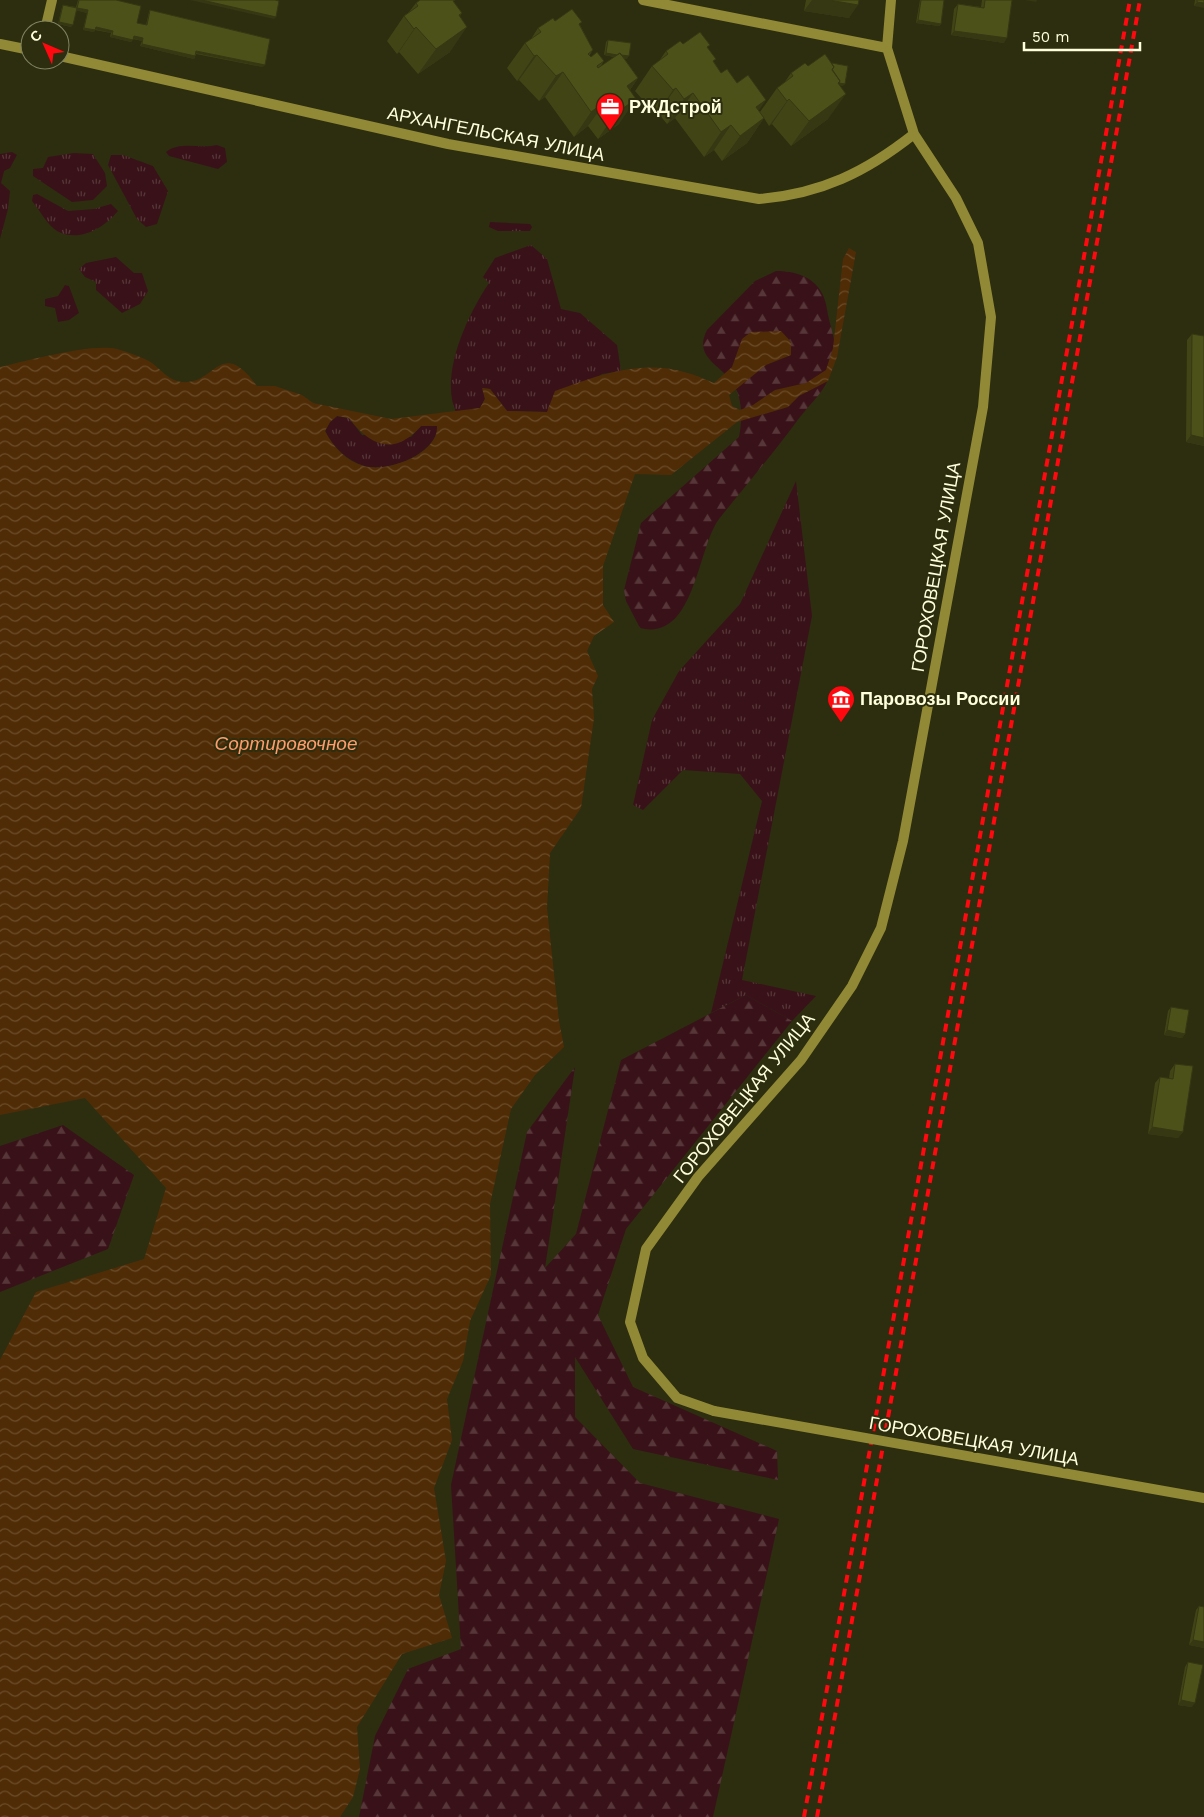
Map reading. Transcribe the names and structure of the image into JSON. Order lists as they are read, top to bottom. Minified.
{"streets":{"street":["АРХАНГЕЛЬСКАЯ УЛИЦА","ГОРОХОВЕЦКАЯ УЛИЦА"]},"crossings":[["АРХАНГЕЛЬСКАЯ УЛИЦА","ГОРОХОВЕЦКАЯ УЛИЦА"]],"water":["Сортировочное"],"places":{"office":["РЖДстрой"],"museum":["Паровозы России"]},"scale_bar":"50 m","north":"top left"}
